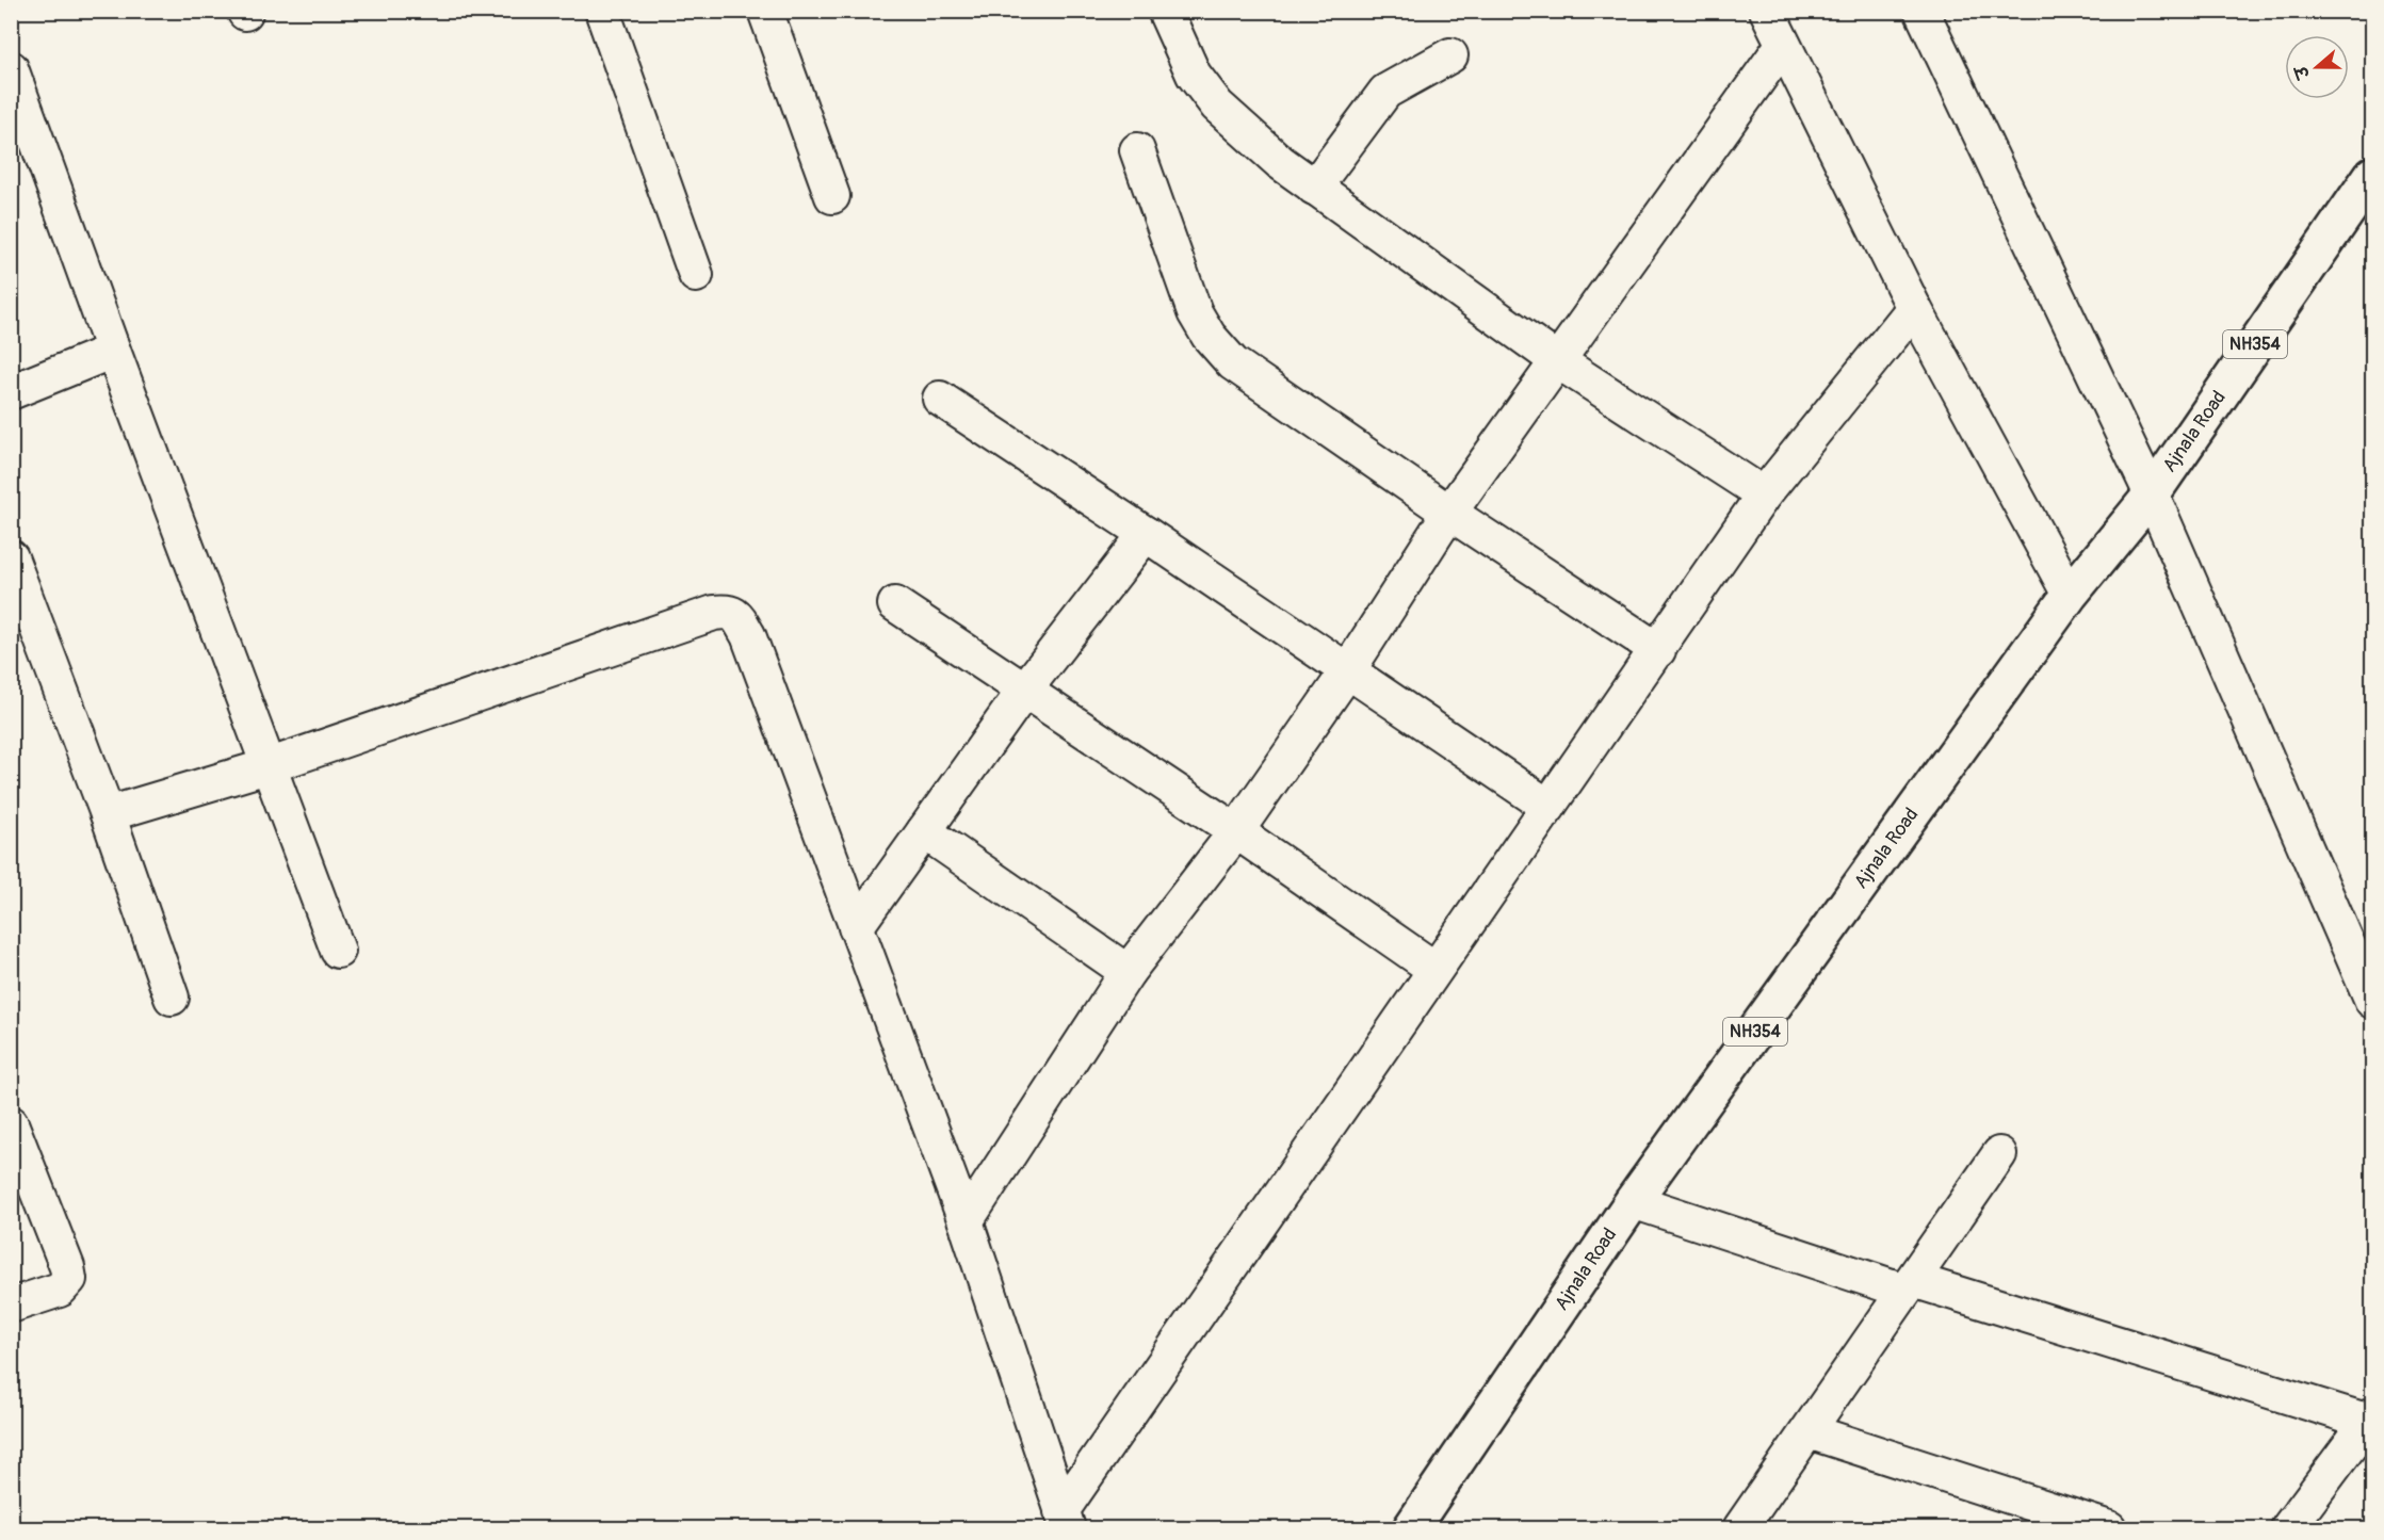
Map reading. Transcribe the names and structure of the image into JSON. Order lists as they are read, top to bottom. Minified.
{"streets":{"highway":["NH354","Ajnala Road"]},"north":"left"}
